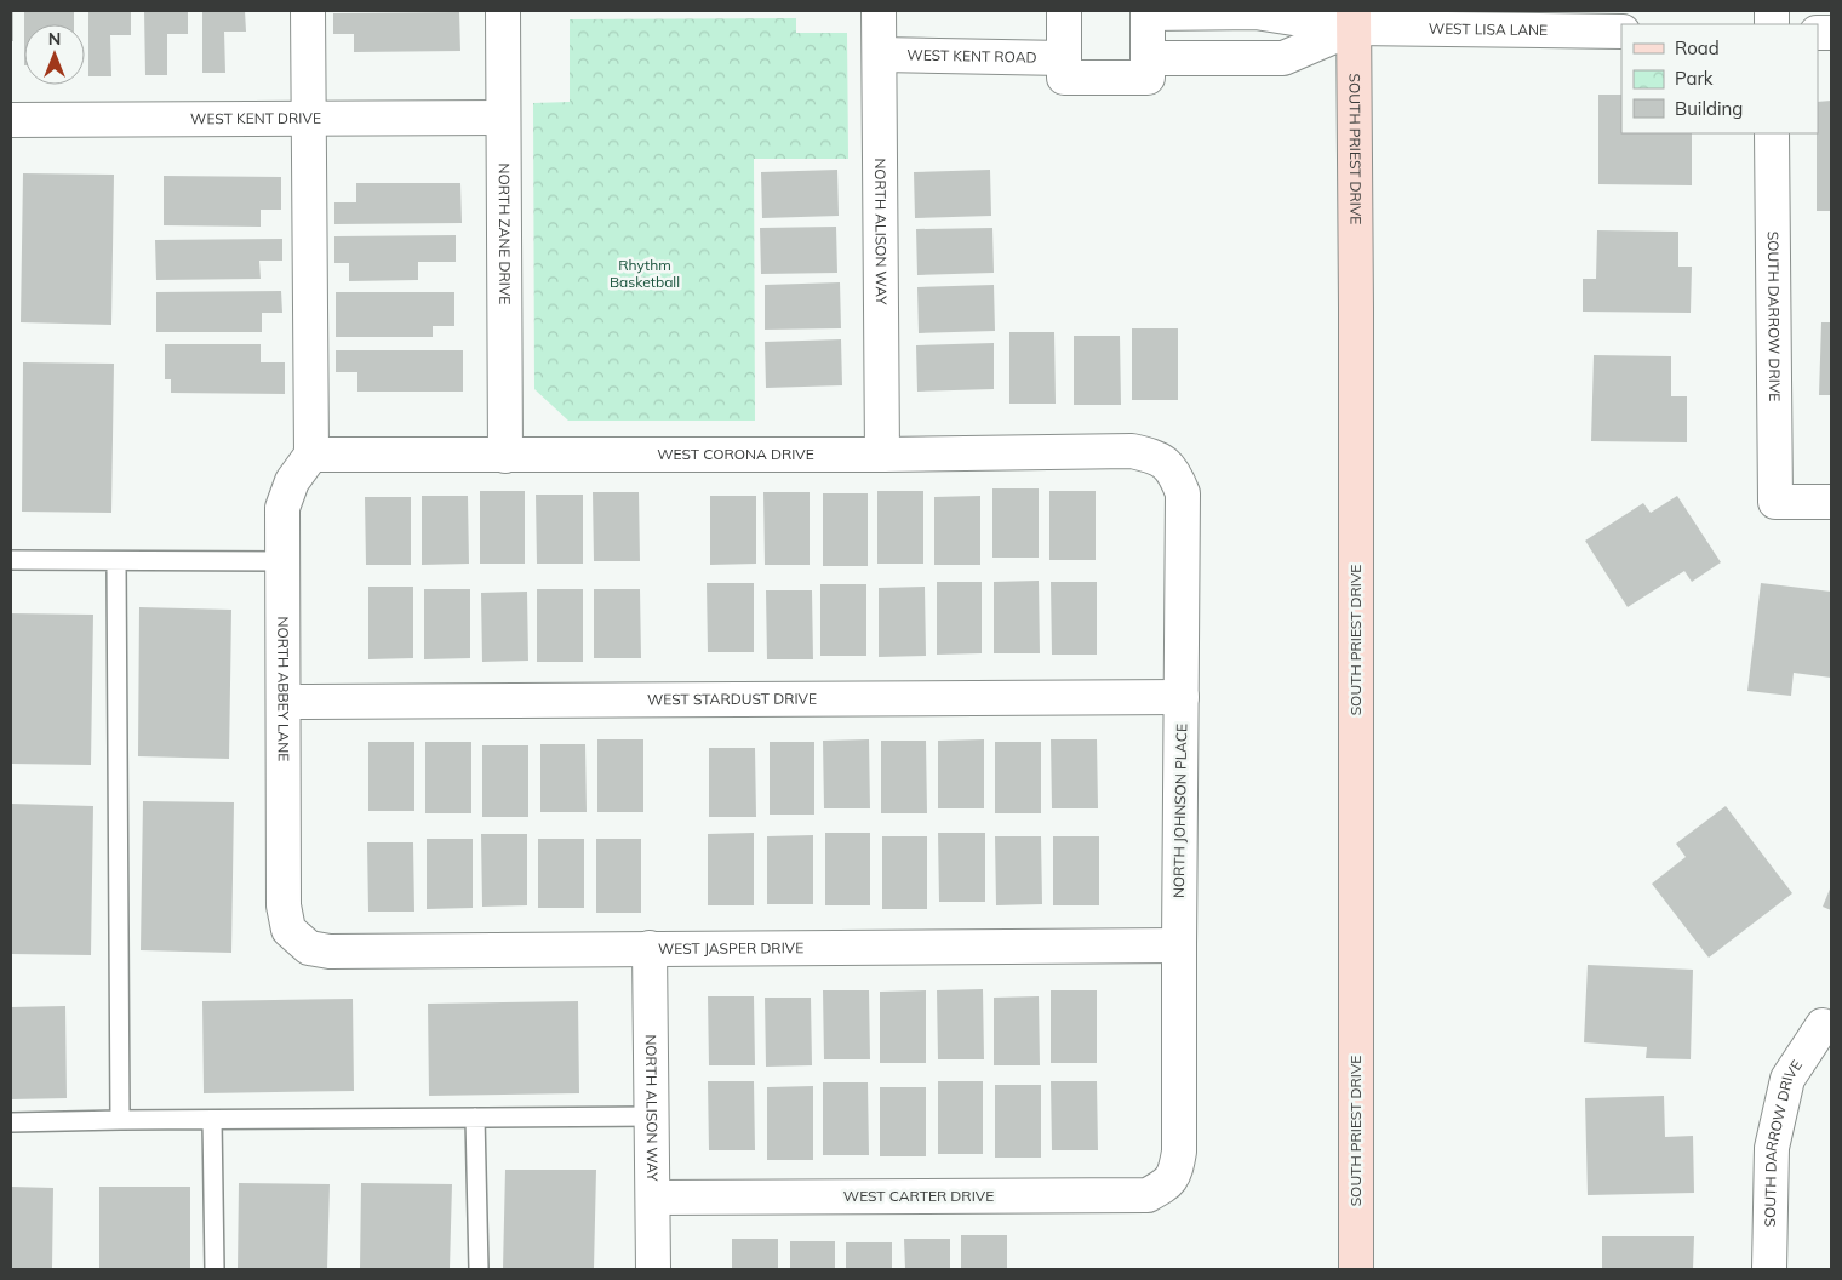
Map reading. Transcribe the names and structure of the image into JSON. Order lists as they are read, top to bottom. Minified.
{"streets":{"main road":["SOUTH PRIEST DRIVE"],"street":["WEST LISA LANE","WEST KENT ROAD","WEST KENT DRIVE","NORTH ALISON WAY","NORTH ZANE DRIVE","SOUTH DARROW DRIVE","WEST CORONA DRIVE","NORTH ABBEY LANE","WEST STARDUST DRIVE","NORTH JOHNSON PLACE","WEST JASPER DRIVE","WEST CARTER DRIVE"]},"crossings":[["WEST LISA LANE","SOUTH PRIEST DRIVE"],["WEST KENT ROAD","NORTH ALISON WAY"],["WEST KENT DRIVE","NORTH ZANE DRIVE"],["NORTH ALISON WAY","WEST CORONA DRIVE"],["NORTH ALISON WAY","WEST JASPER DRIVE"],["NORTH ALISON WAY","WEST CARTER DRIVE"],["NORTH ZANE DRIVE","WEST CORONA DRIVE"],["WEST CORONA DRIVE","NORTH ABBEY LANE"],["WEST CORONA DRIVE","NORTH JOHNSON PLACE"],["NORTH ABBEY LANE","WEST STARDUST DRIVE"],["NORTH ABBEY LANE","WEST JASPER DRIVE"],["WEST STARDUST DRIVE","NORTH JOHNSON PLACE"],["NORTH JOHNSON PLACE","WEST JASPER DRIVE"],["NORTH JOHNSON PLACE","WEST CARTER DRIVE"]],"parks":["Rhythm Basketball"],"legend":["Road","Park","Building"],"north":"top"}
